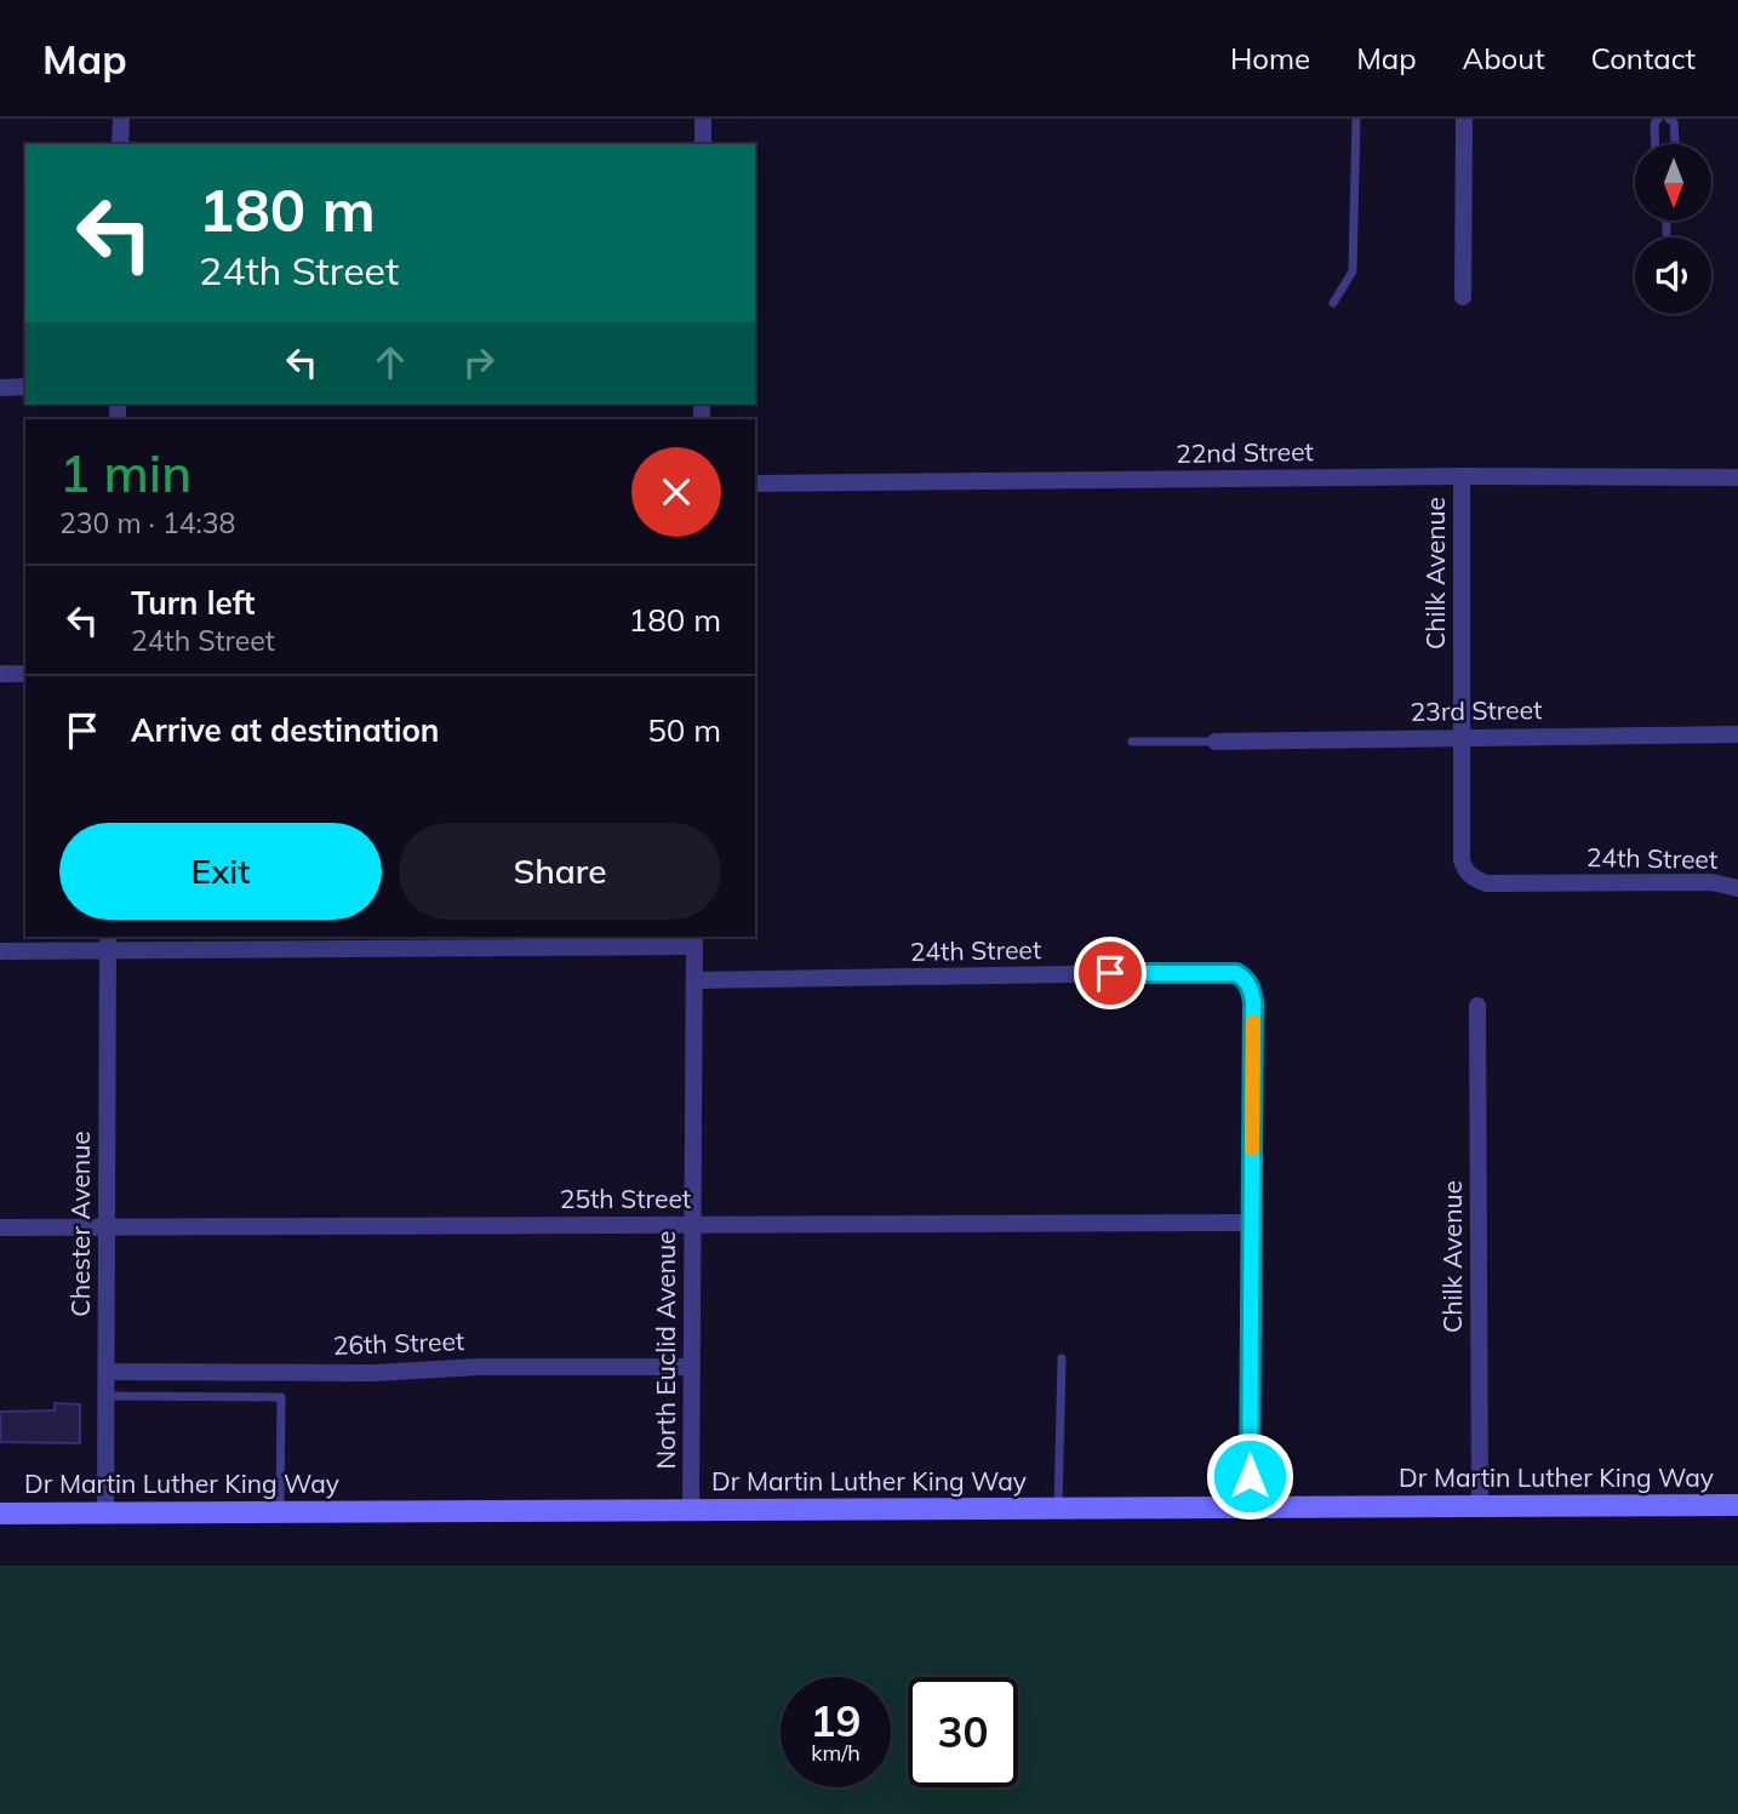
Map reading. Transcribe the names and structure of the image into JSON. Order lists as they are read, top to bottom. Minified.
{"streets":{"street":["22nd Street","Chilk Avenue","23rd Street","24th Street","25th Street","Chester Avenue","26th Street","North Euclid Avenue","Dr Martin Luther King Way"]},"crossings":[["22nd Street","Chilk Avenue"],["Chilk Avenue","23rd Street"],["Chilk Avenue","24th Street"],["Chilk Avenue","Dr Martin Luther King Way"],["24th Street","25th Street"],["24th Street","North Euclid Avenue"],["25th Street","Chester Avenue"],["25th Street","North Euclid Avenue"],["Chester Avenue","26th Street"],["Chester Avenue","Dr Martin Luther King Way"],["26th Street","North Euclid Avenue"],["North Euclid Avenue","Dr Martin Luther King Way"]],"north":"bottom","page":{"header":"Map","nav":["Home","Map","About","Contact"],"turn":["180 m","24th Street"],"heading":["1 min","230 m · 14:38"],"list":[{"name":"Turn left","note":"24th Street","value":"180 m"},{"name":"Arrive at destination","value":"50 m"}],"buttons":["Exit","Share"],"speed":"19 km/h","limit":"30"}}
